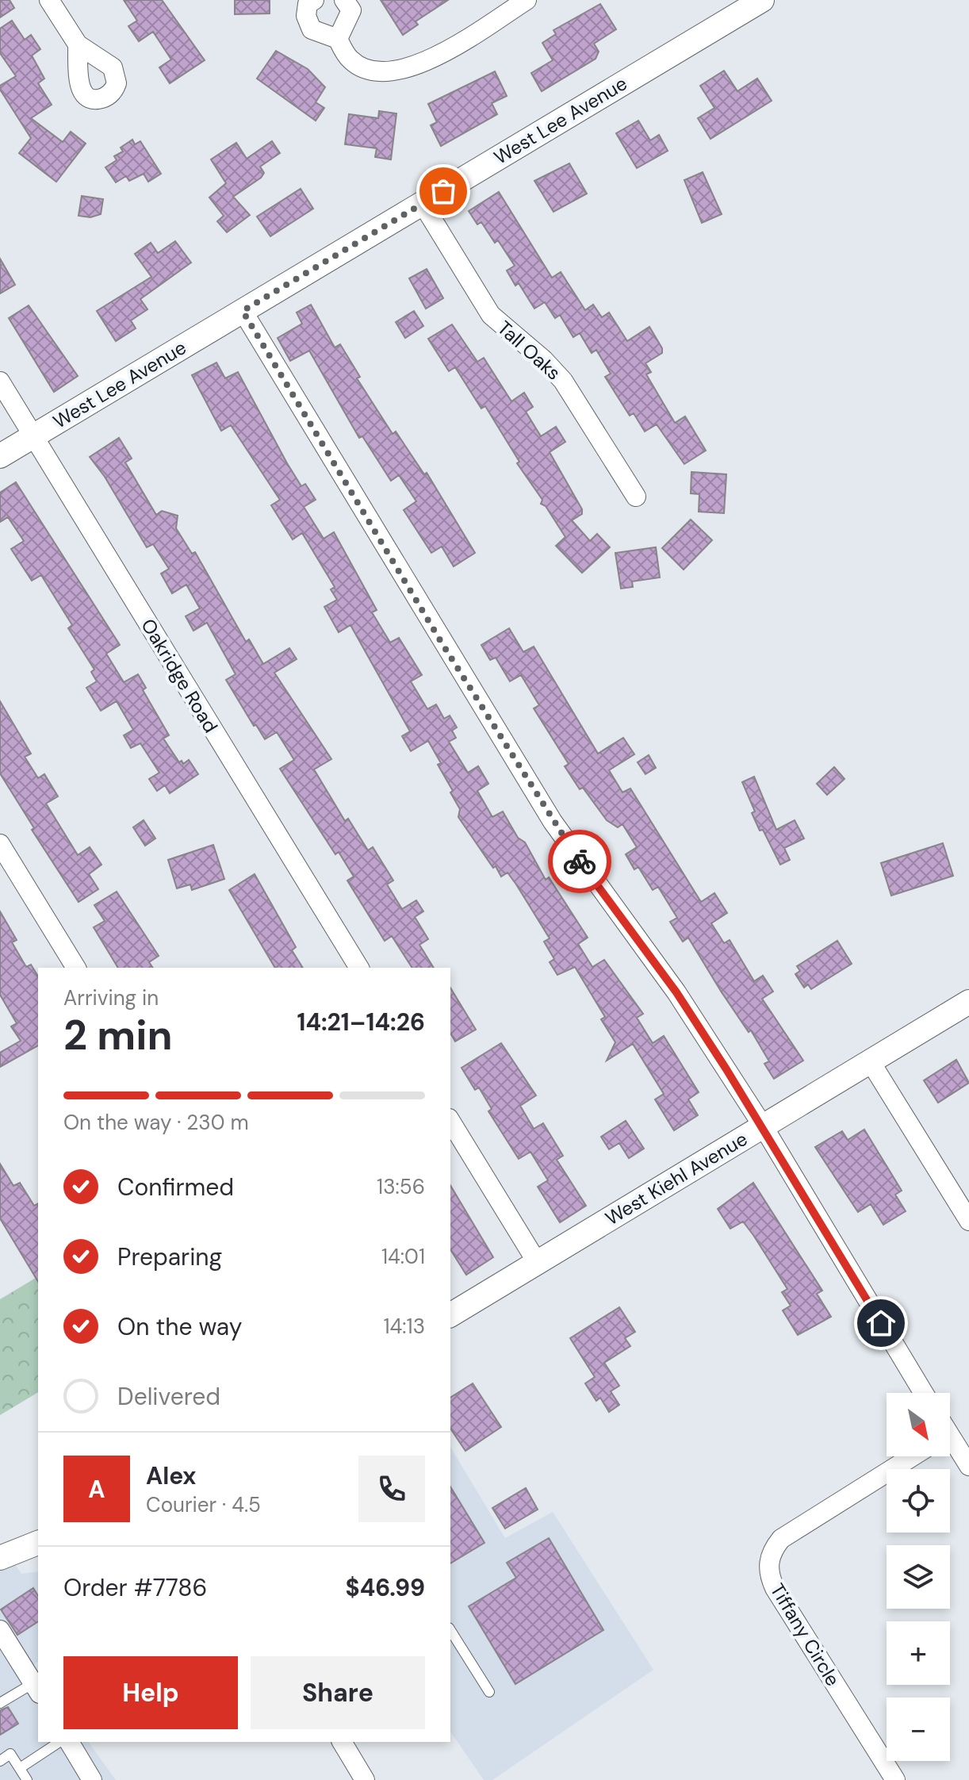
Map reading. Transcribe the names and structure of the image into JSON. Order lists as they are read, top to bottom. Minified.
{"streets":{"street":["West Lee Avenue","Tall Oaks","Oakridge Road","West Kiehl Avenue","Tiffany Circle"]},"crossings":[["West Lee Avenue","Tall Oaks"],["West Lee Avenue","Oakridge Road"]],"north":"bottom right","page":{"heading":["2 min","Arriving in","14:21–14:26"],"panel":["Alex","Courier · 4.5","Order #7786","$46.99"],"bar":"On the way · 230 m","list":[["Confirmed","13:56"],["Preparing","14:01"],["On the way","14:13"],"Delivered"],"map_buttons":["+","−"],"round":"A","buttons":["Help","Share"]}}
